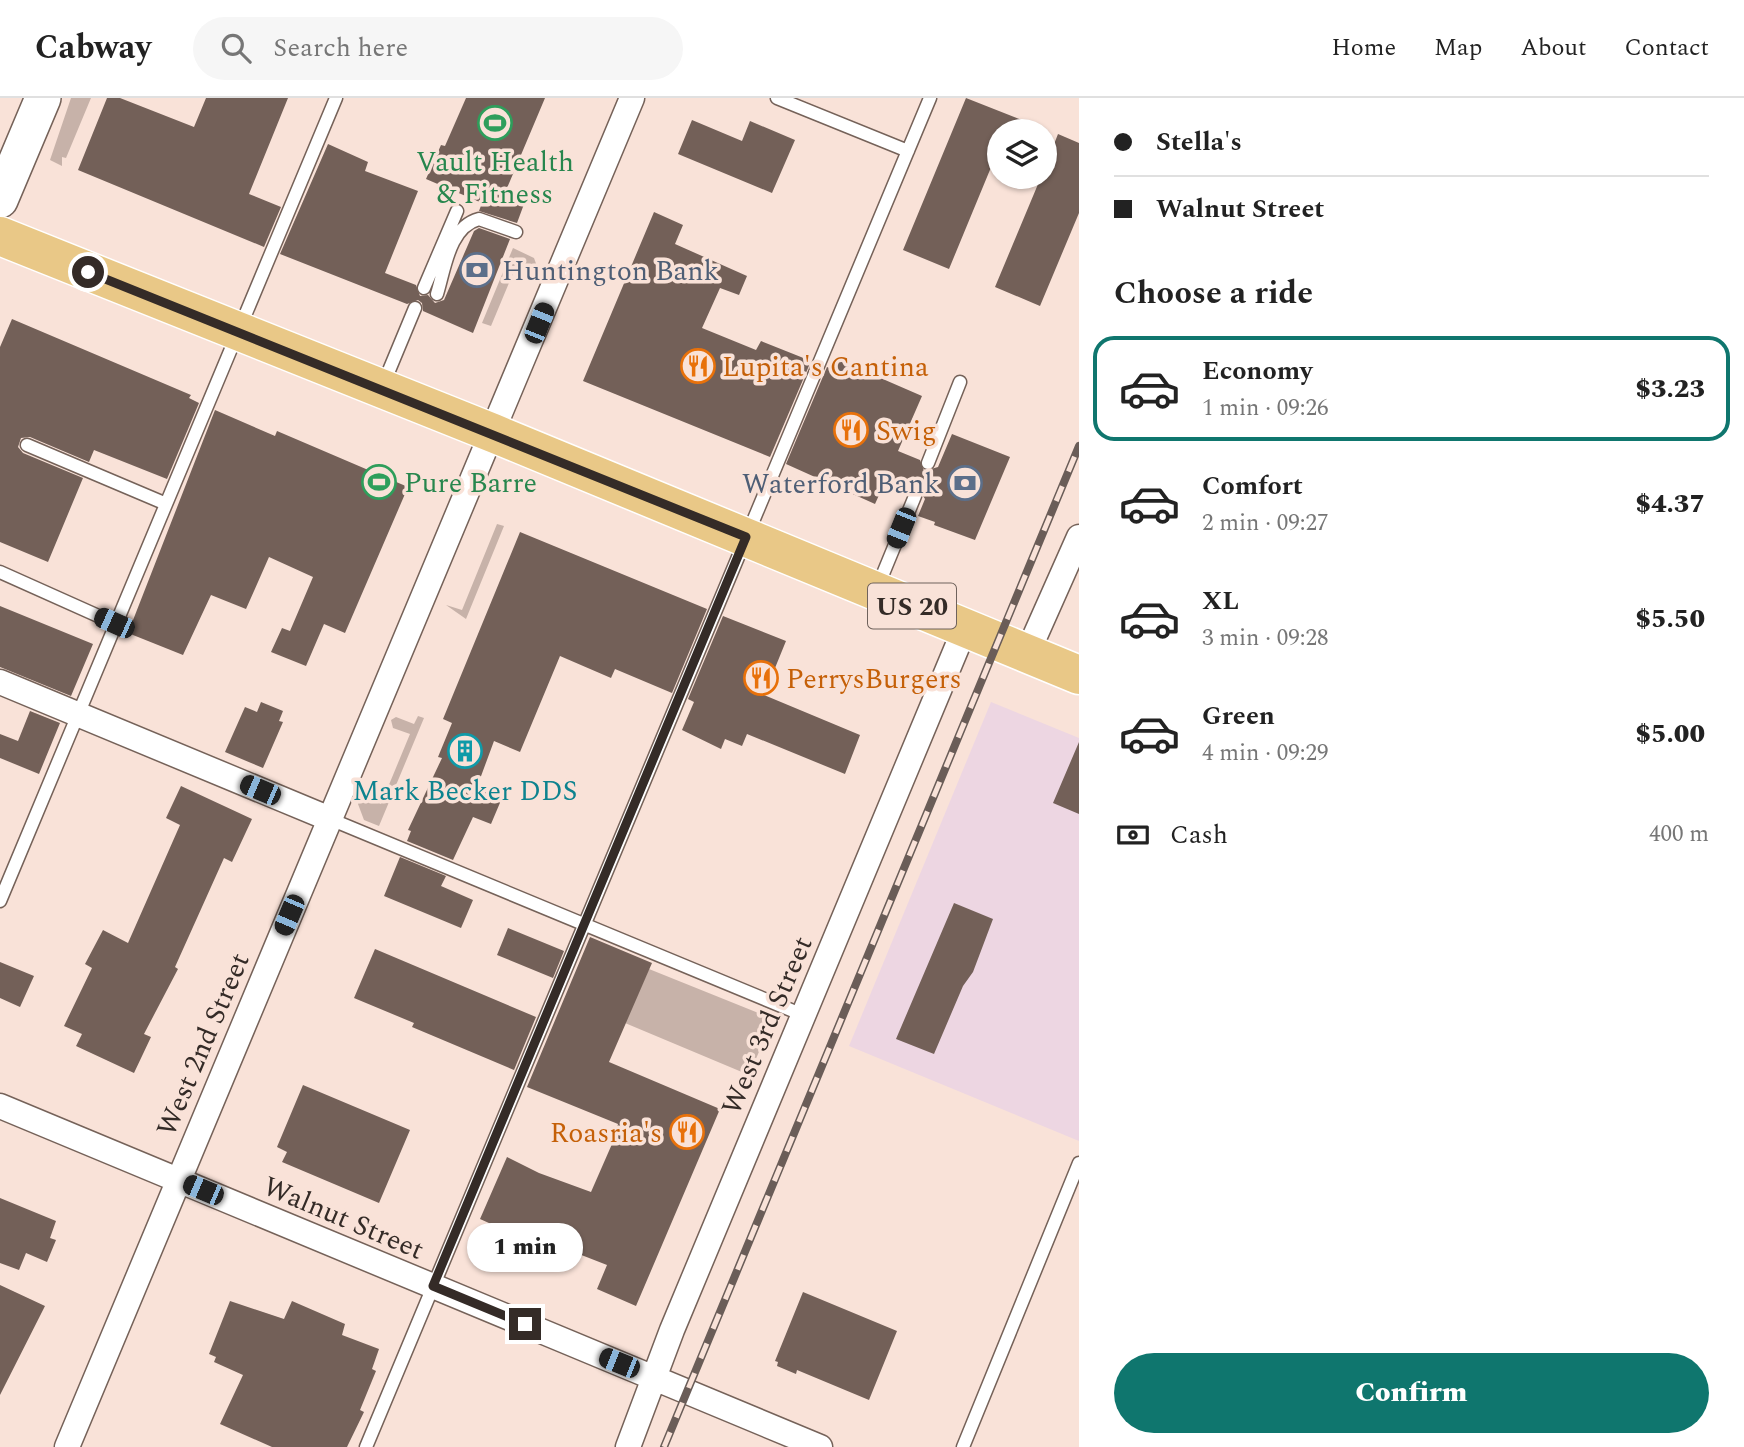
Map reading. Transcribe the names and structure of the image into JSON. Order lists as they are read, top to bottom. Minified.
{"streets":{"main road":["US 20"],"street":["West 3rd Street","West 2nd Street","Walnut Street"]},"crossings":[["US 20","West 3rd Street"],["US 20","West 2nd Street"],["West 3rd Street","Walnut Street"],["West 2nd Street","Walnut Street"]],"places":{"sports":["Vault Health & Fitness","Pure Barre"],"bank":["Huntington Bank","Waterford Bank"],"restaurant":["Lupita's Cantina","Swig","PerrysBurgers","Roasria's"],"building":["Mark Becker DDS"]},"page":{"header":"Cabway","search":"Search here","nav":["Home","Map","About","Contact"],"banner":["Stella's","Walnut Street"],"heading":"Choose a ride","list":[{"name":"Economy","note":"1 min · 09:26","value":"$3.23"},{"name":"Comfort","note":"2 min · 09:27","value":"$4.37"},{"name":"XL","note":"3 min · 09:28","value":"$5.50"},{"name":"Green","note":"4 min · 09:29","value":"$5.00"}],"pay":["Cash","400 m"],"bubble":"1 min","buttons":"Confirm"}}
